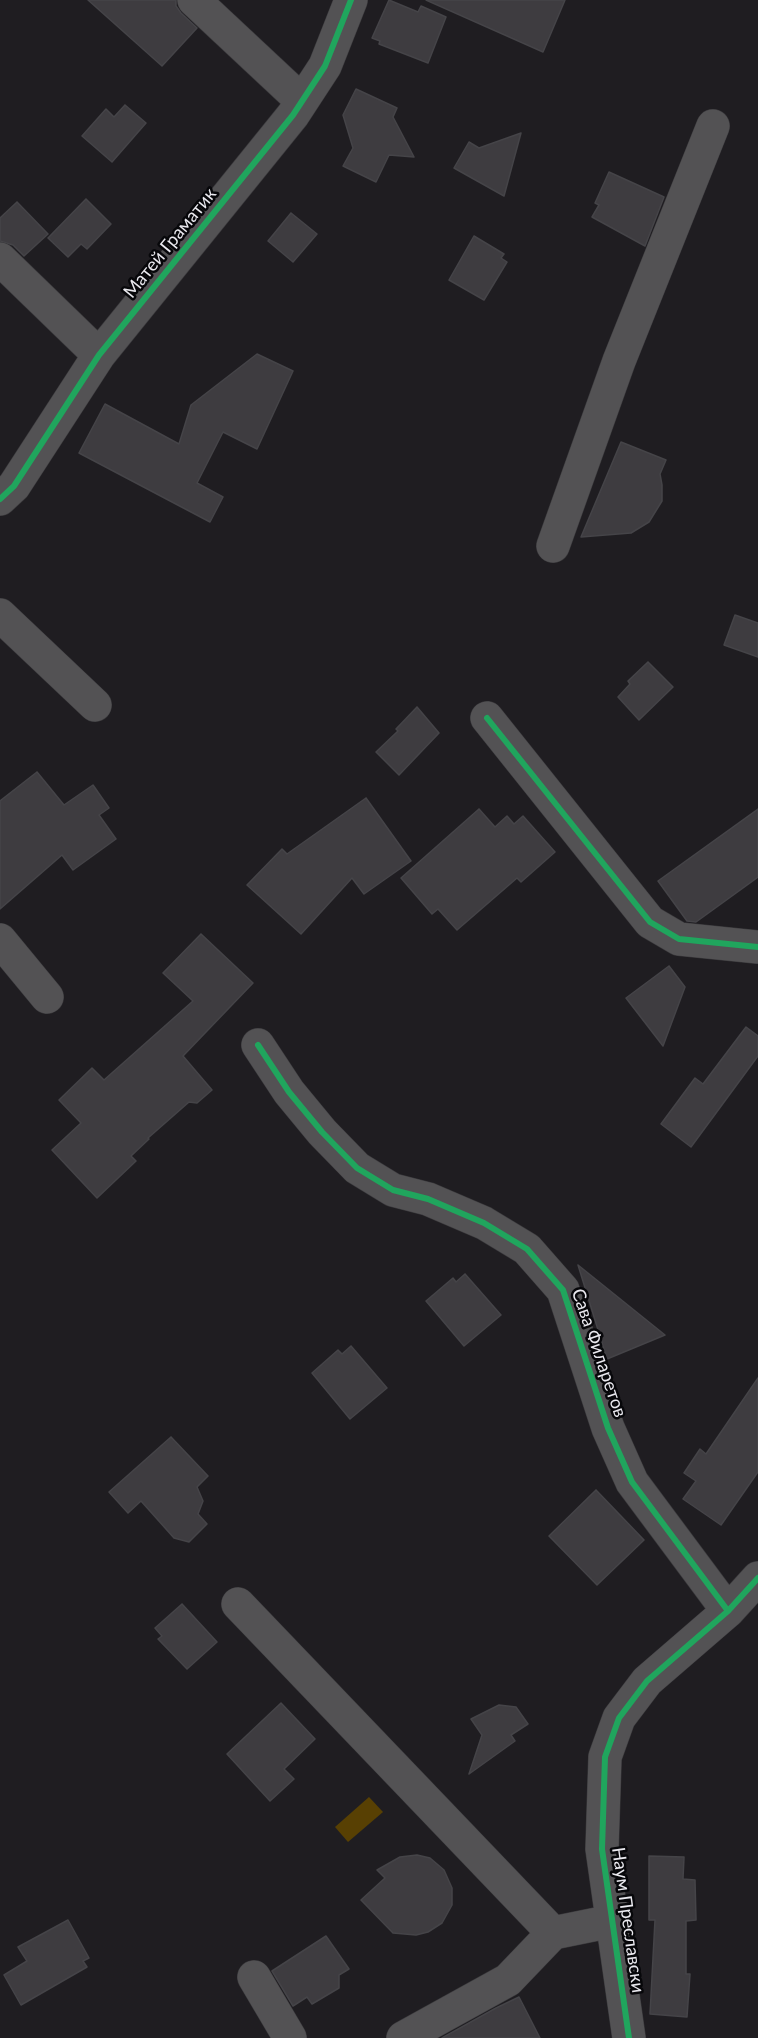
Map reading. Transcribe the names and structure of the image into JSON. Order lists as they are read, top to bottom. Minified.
{"streets":{"street":["Матей Граматик","Сава Филаретов","Наум Преславски"]},"crossings":[["Сава Филаретов","Наум Преславски"]]}
